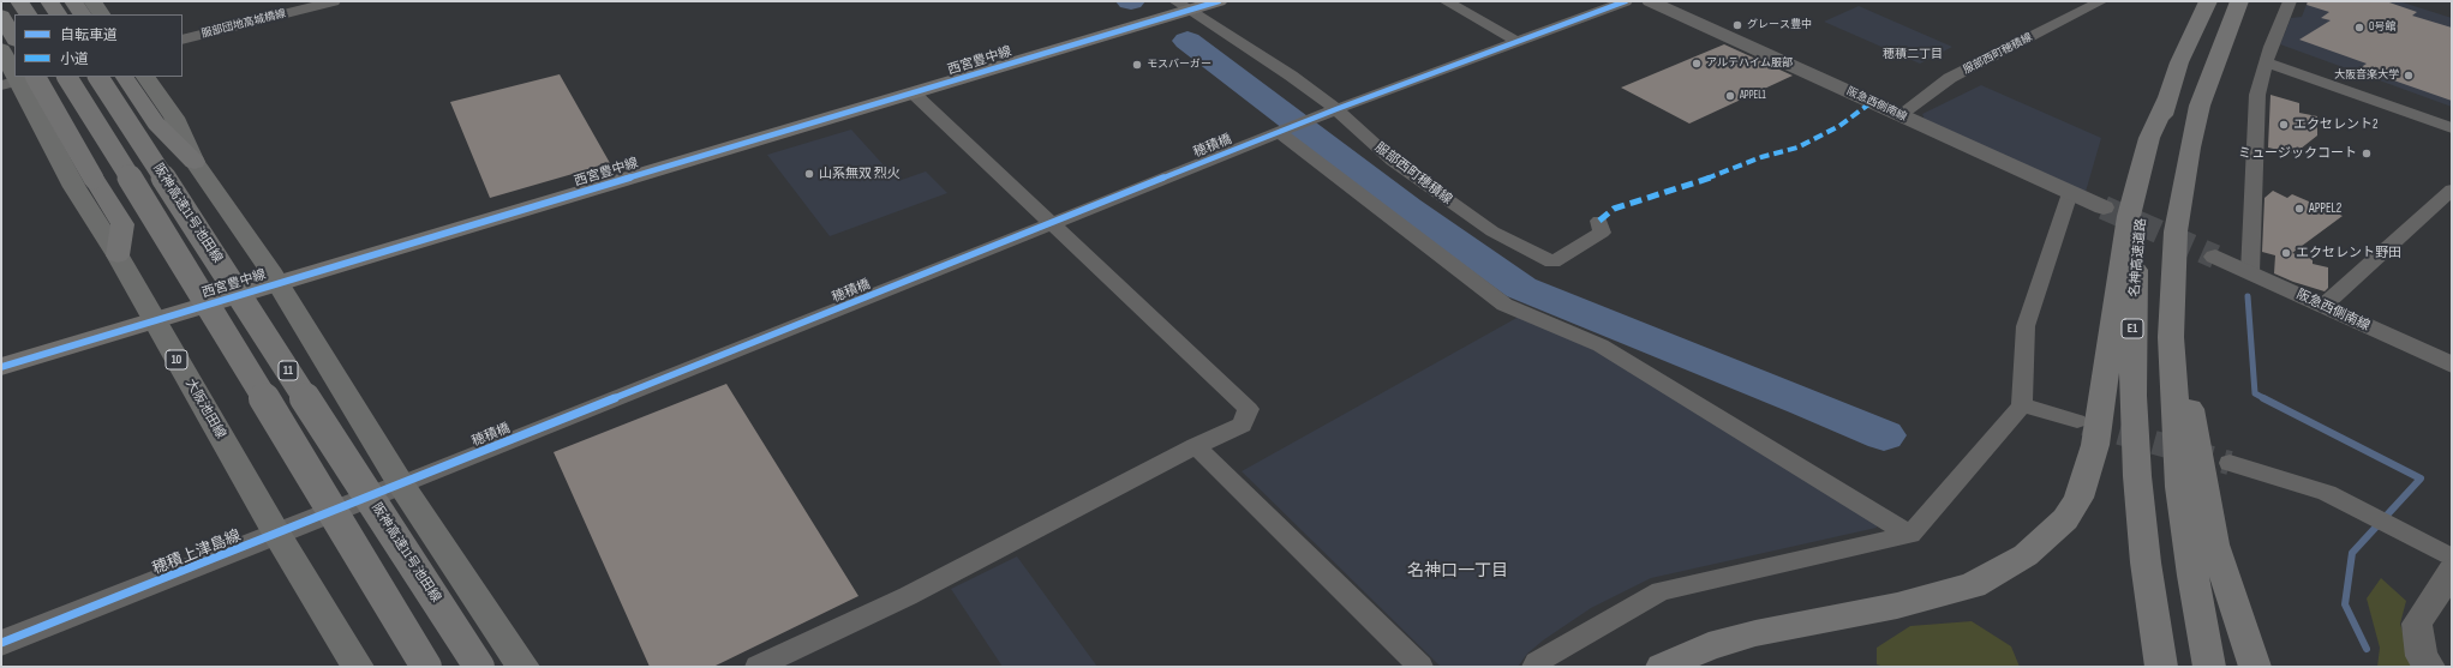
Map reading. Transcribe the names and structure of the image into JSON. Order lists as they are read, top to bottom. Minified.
{"streets":{"highway":["阪神高速11号池田線","名神高速道路","E1","11"],"main road":["西宮豊中線","10","大阪池田線"],"street":["服部団地高城橋線","服部西町穂積線","阪急西側南線","穂積橋","穂積上津島線"]},"crossings":[["服部西町穂積線","西宮豊中線"],["服部西町穂積線","阪急西側南線"],["服部西町穂積線","穂積橋"],["西宮豊中線","大阪池田線"],["穂積橋","穂積上津島線"],["大阪池田線","穂積上津島線"]],"districts":["穂積二丁目","名神口一丁目"],"places":["グレース豊中","O号館","アルテハイム服部","モスバーガー","大阪音楽大学","APPEL1","エクセレント2","ミュージックコート","山系無双 烈火","APPEL2","エクセレント野田"],"legend":["自転車道","小道"]}
